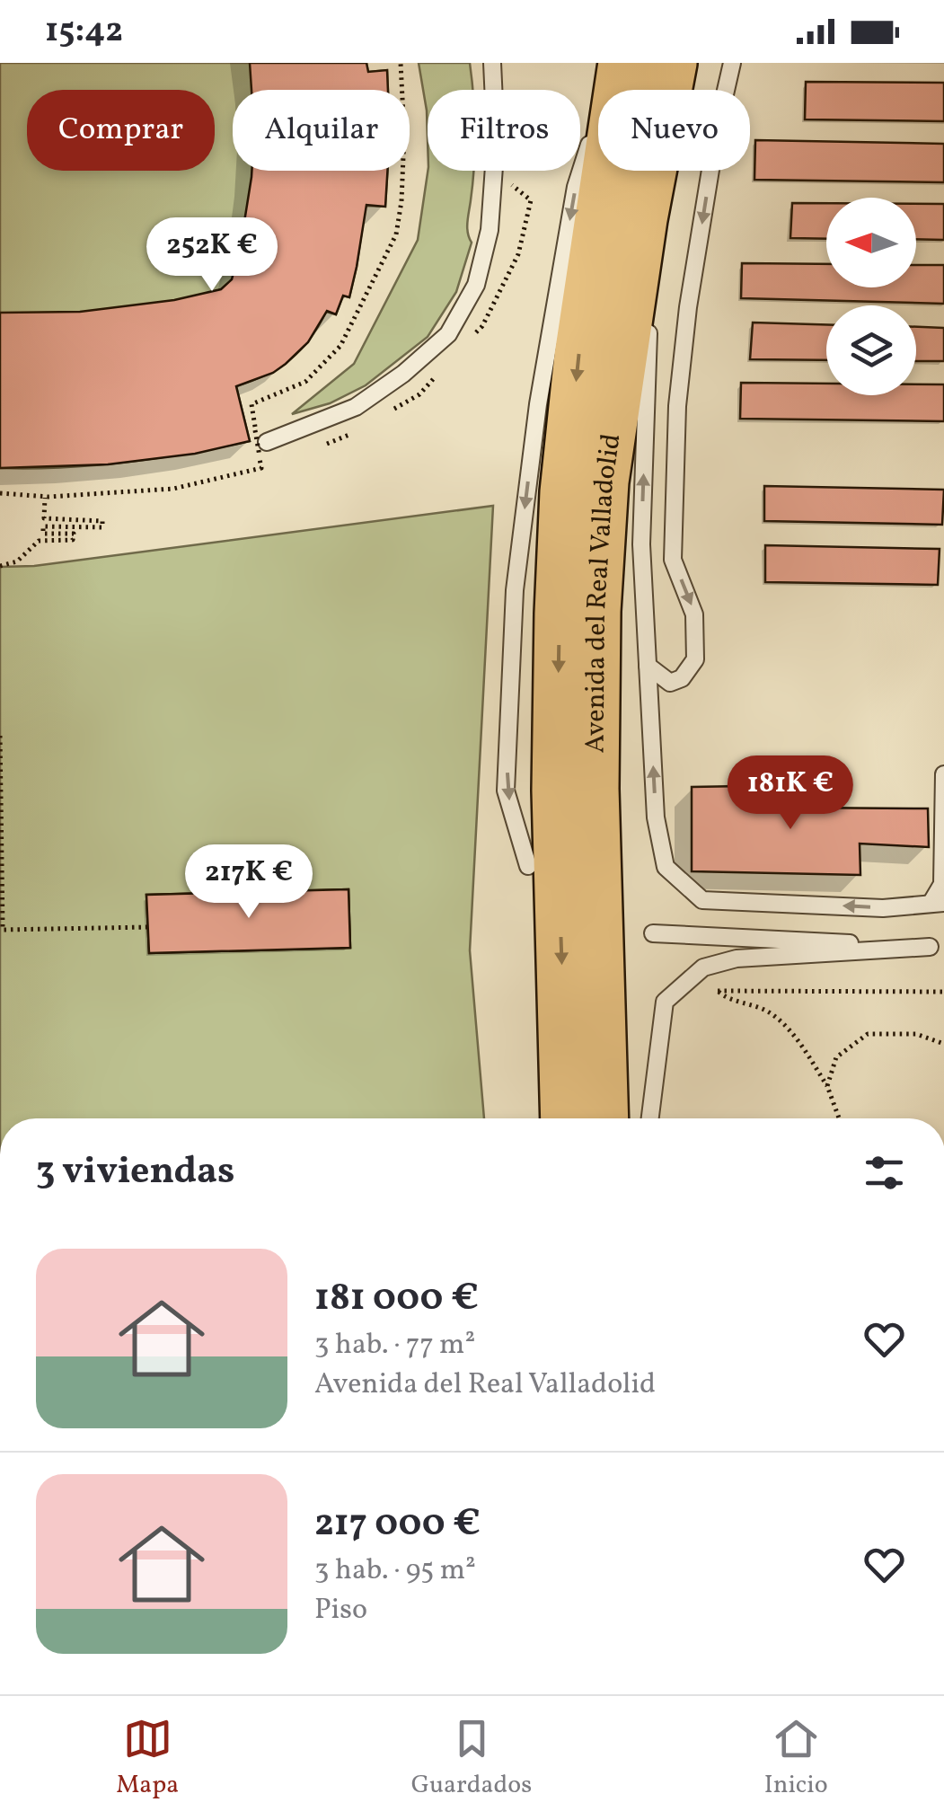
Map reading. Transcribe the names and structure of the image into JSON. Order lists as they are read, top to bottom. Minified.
{"streets":{"highway":["Avenida del Real Valladolid"]},"north":"left","page":{"status":"15:42","chip":["Comprar","Alquilar","Filtros","Nuevo"],"price":["252K €","181K €","217K €"],"heading":"3 viviendas","list":[{"name":"181 000 €","note":"3 hab. · 77 m² · Avenida del Real Valladolid"},{"name":"217 000 €","note":"3 hab. · 95 m² · Piso"}],"tabs":["Mapa","Guardados","Inicio"]}}
